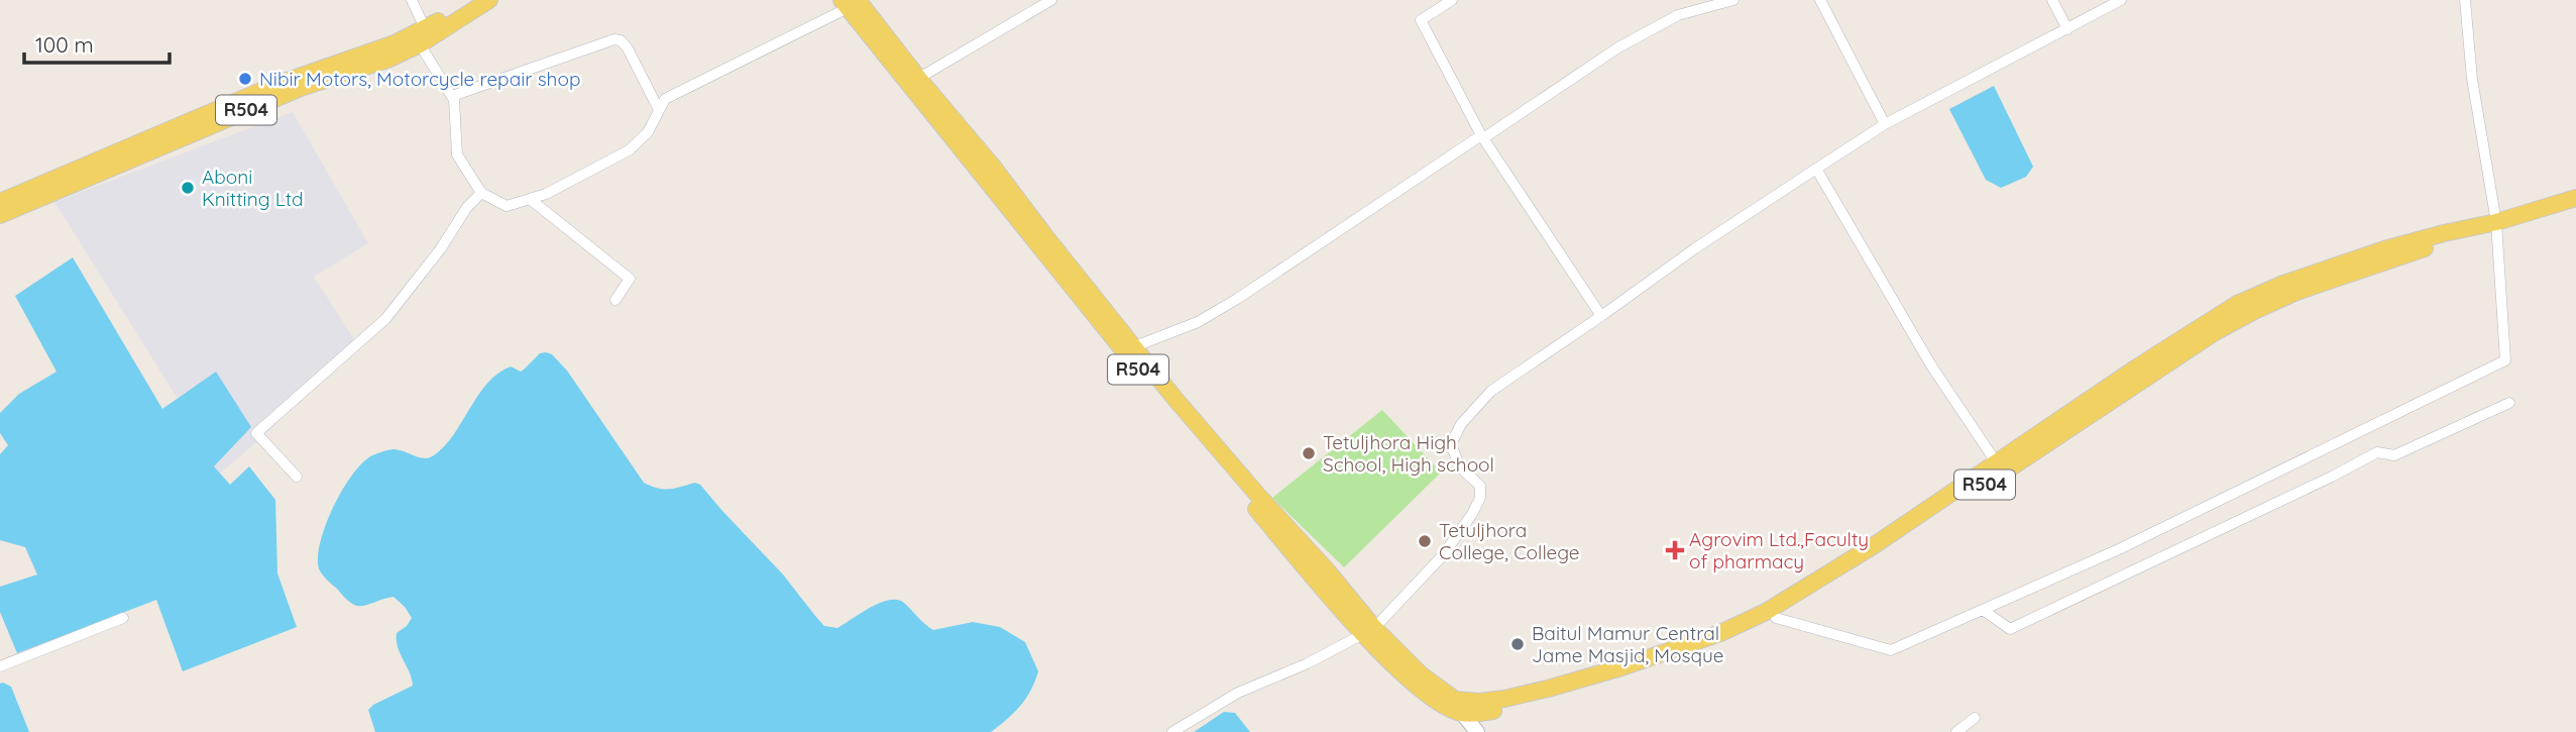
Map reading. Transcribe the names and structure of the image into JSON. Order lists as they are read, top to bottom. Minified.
{"streets":{"main road":["R504"]},"places":{"other":["Nibir Motors, Motorcycle repair shop","Aboni Knitting Ltd","Tetuljhora High School, High school","Tetuljhora College, College","Baitul Mamur Central Jame Masjid, Mosque"],"health":["Agrovim Ltd.,Faculty of pharmacy"]},"scale_bar":"100 m"}
